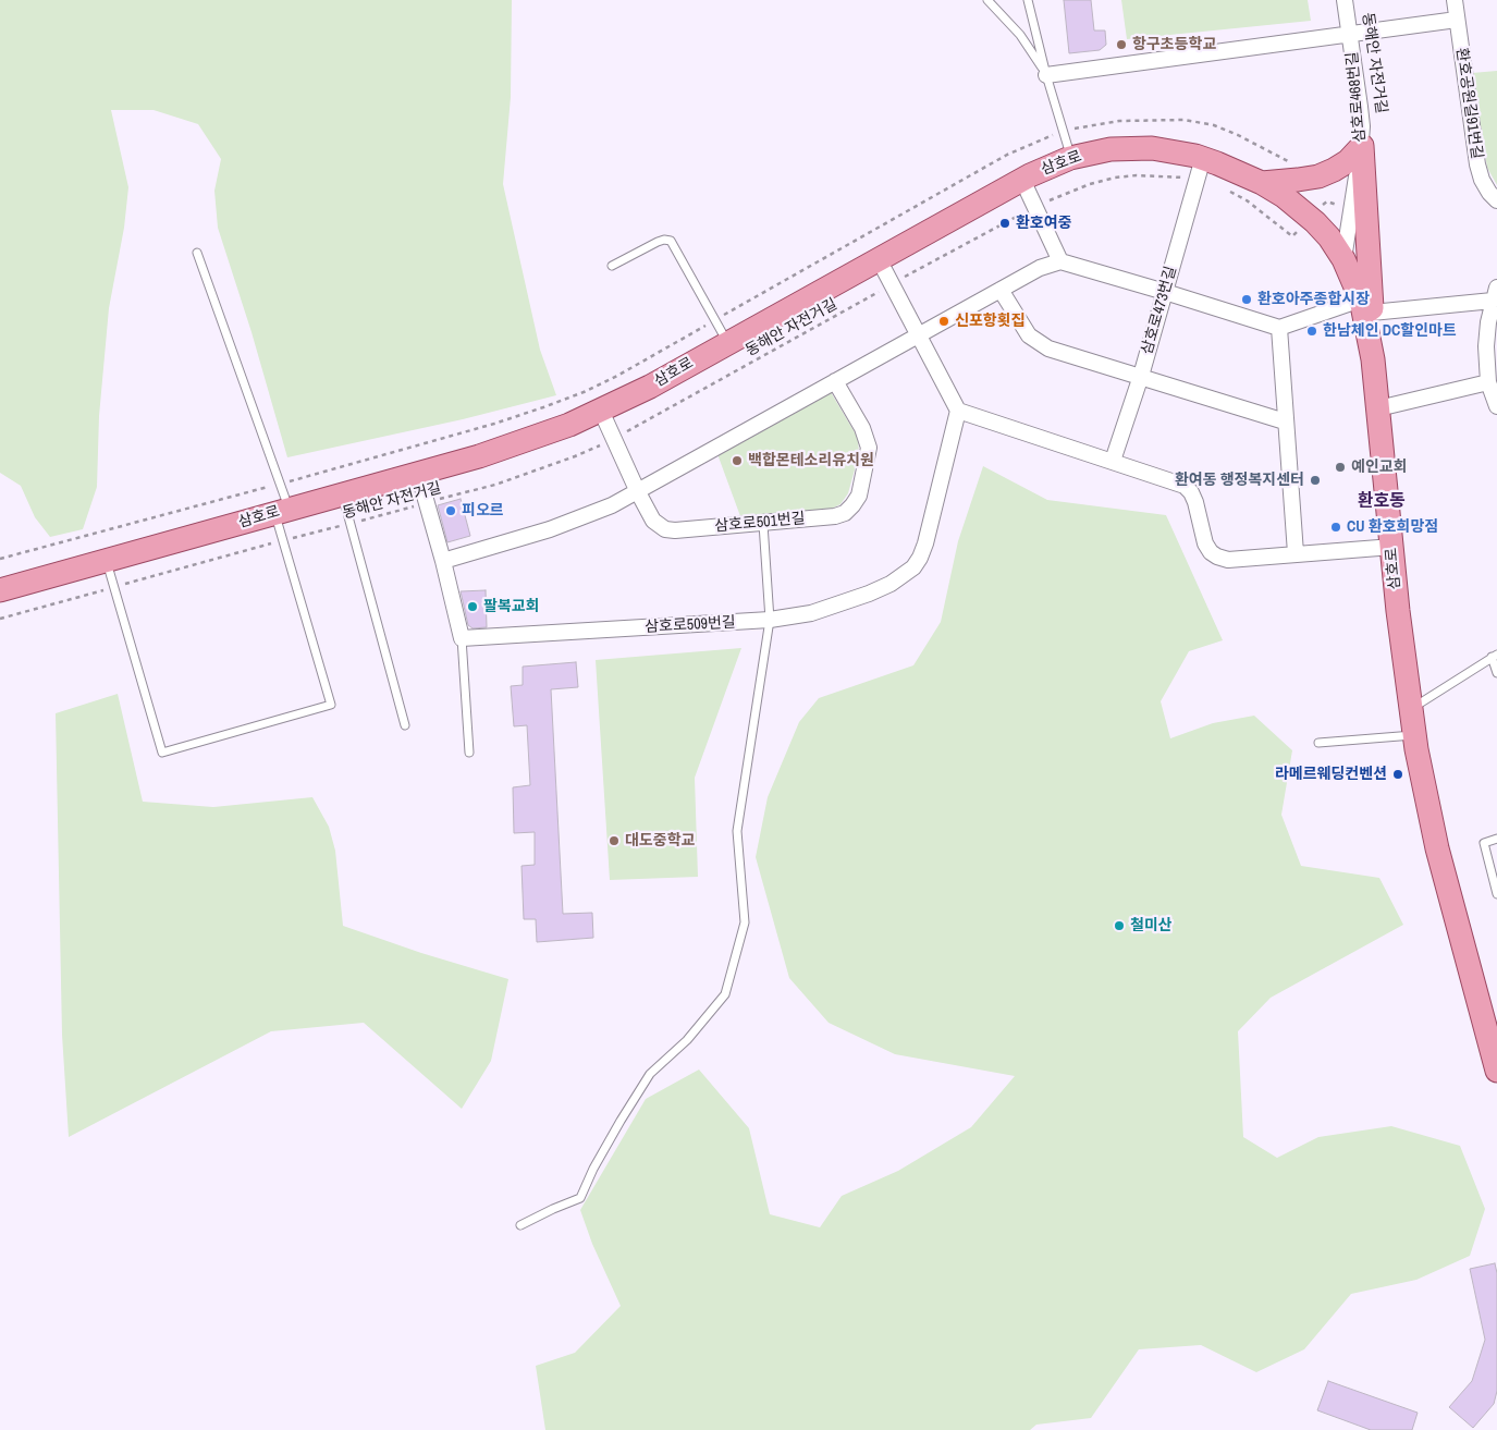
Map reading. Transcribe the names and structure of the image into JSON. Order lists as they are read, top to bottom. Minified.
{"streets":{"main road":["삼호로"],"street":["삼호로468번길","환호공원길91번길","삼호로473번길","삼호로501번길","삼호로509번길"],"path":["동해안 자전거길"]},"crossings":[["동해안 자전거길","삼호로"],["동해안 자전거길","삼호로473번길"],["동해안 자전거길","삼호로501번길"],["삼호로468번길","삼호로"],["삼호로","삼호로473번길"],["삼호로","삼호로501번길"]],"districts":["환호동"],"places":["항구초등학교","환호여중","환호아주종합시장","신포항횟집","한남체인 DC할인마트","백합몬테소리유치원","예인교회","환여동 행정복지센터","피오르","CU 환호희망점","팔복교회","라메르웨딩컨벤션","대도중학교","철미산"]}
